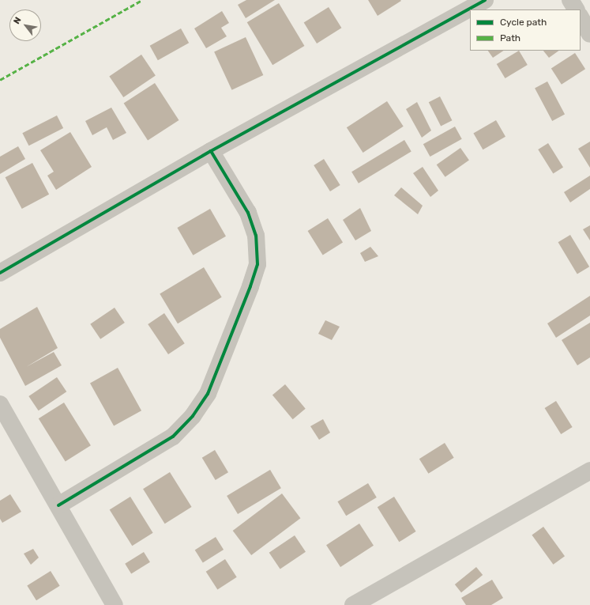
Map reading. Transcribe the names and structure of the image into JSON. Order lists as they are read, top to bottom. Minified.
{"legend":["Cycle path","Path"],"north":"top left"}
